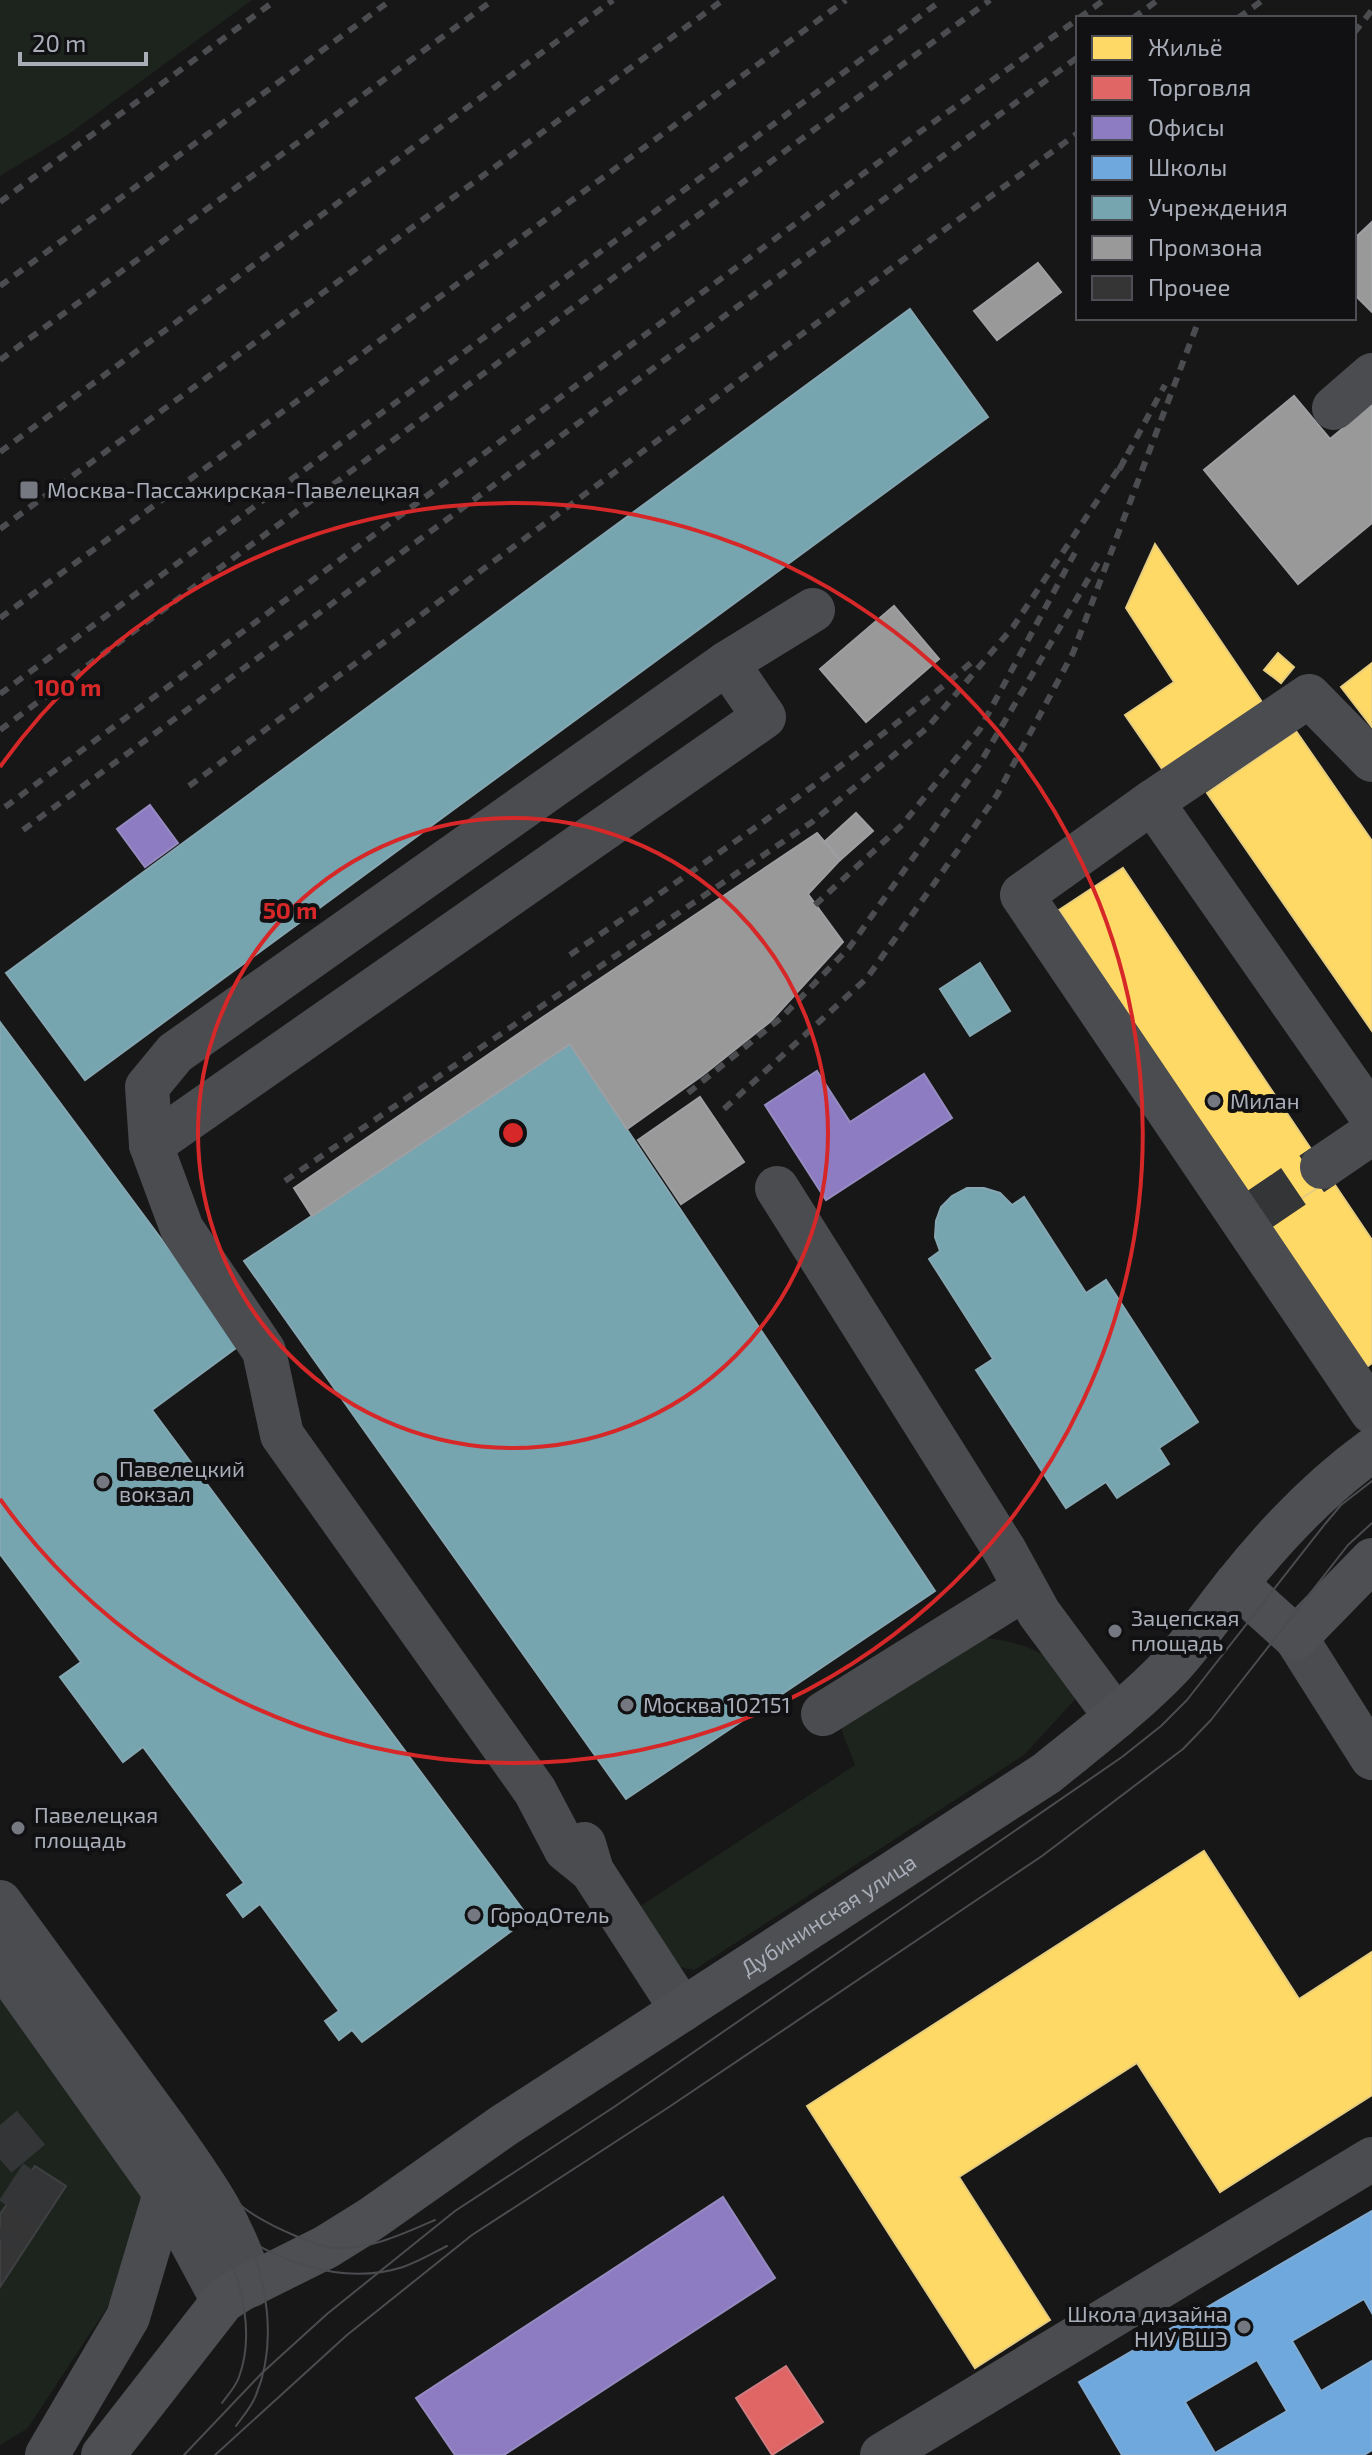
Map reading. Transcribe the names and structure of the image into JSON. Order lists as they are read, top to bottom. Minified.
{"streets":{"main road":["Дубининская улица"]},"places":{"transit":["Москва-Пассажирская-Павелецкая"],"other":["Милан","Павелецкий вокзал","Зацепская площадь","Москва 102151","Павелецкая площадь","ГородОтель","Школа дизайна НИУ ВШЭ"]},"legend":["Жильё","Торговля","Офисы","Школы","Учреждения","Промзона","Прочее"],"scale_bar":"20 m","rings":["100 m","50 m"]}
